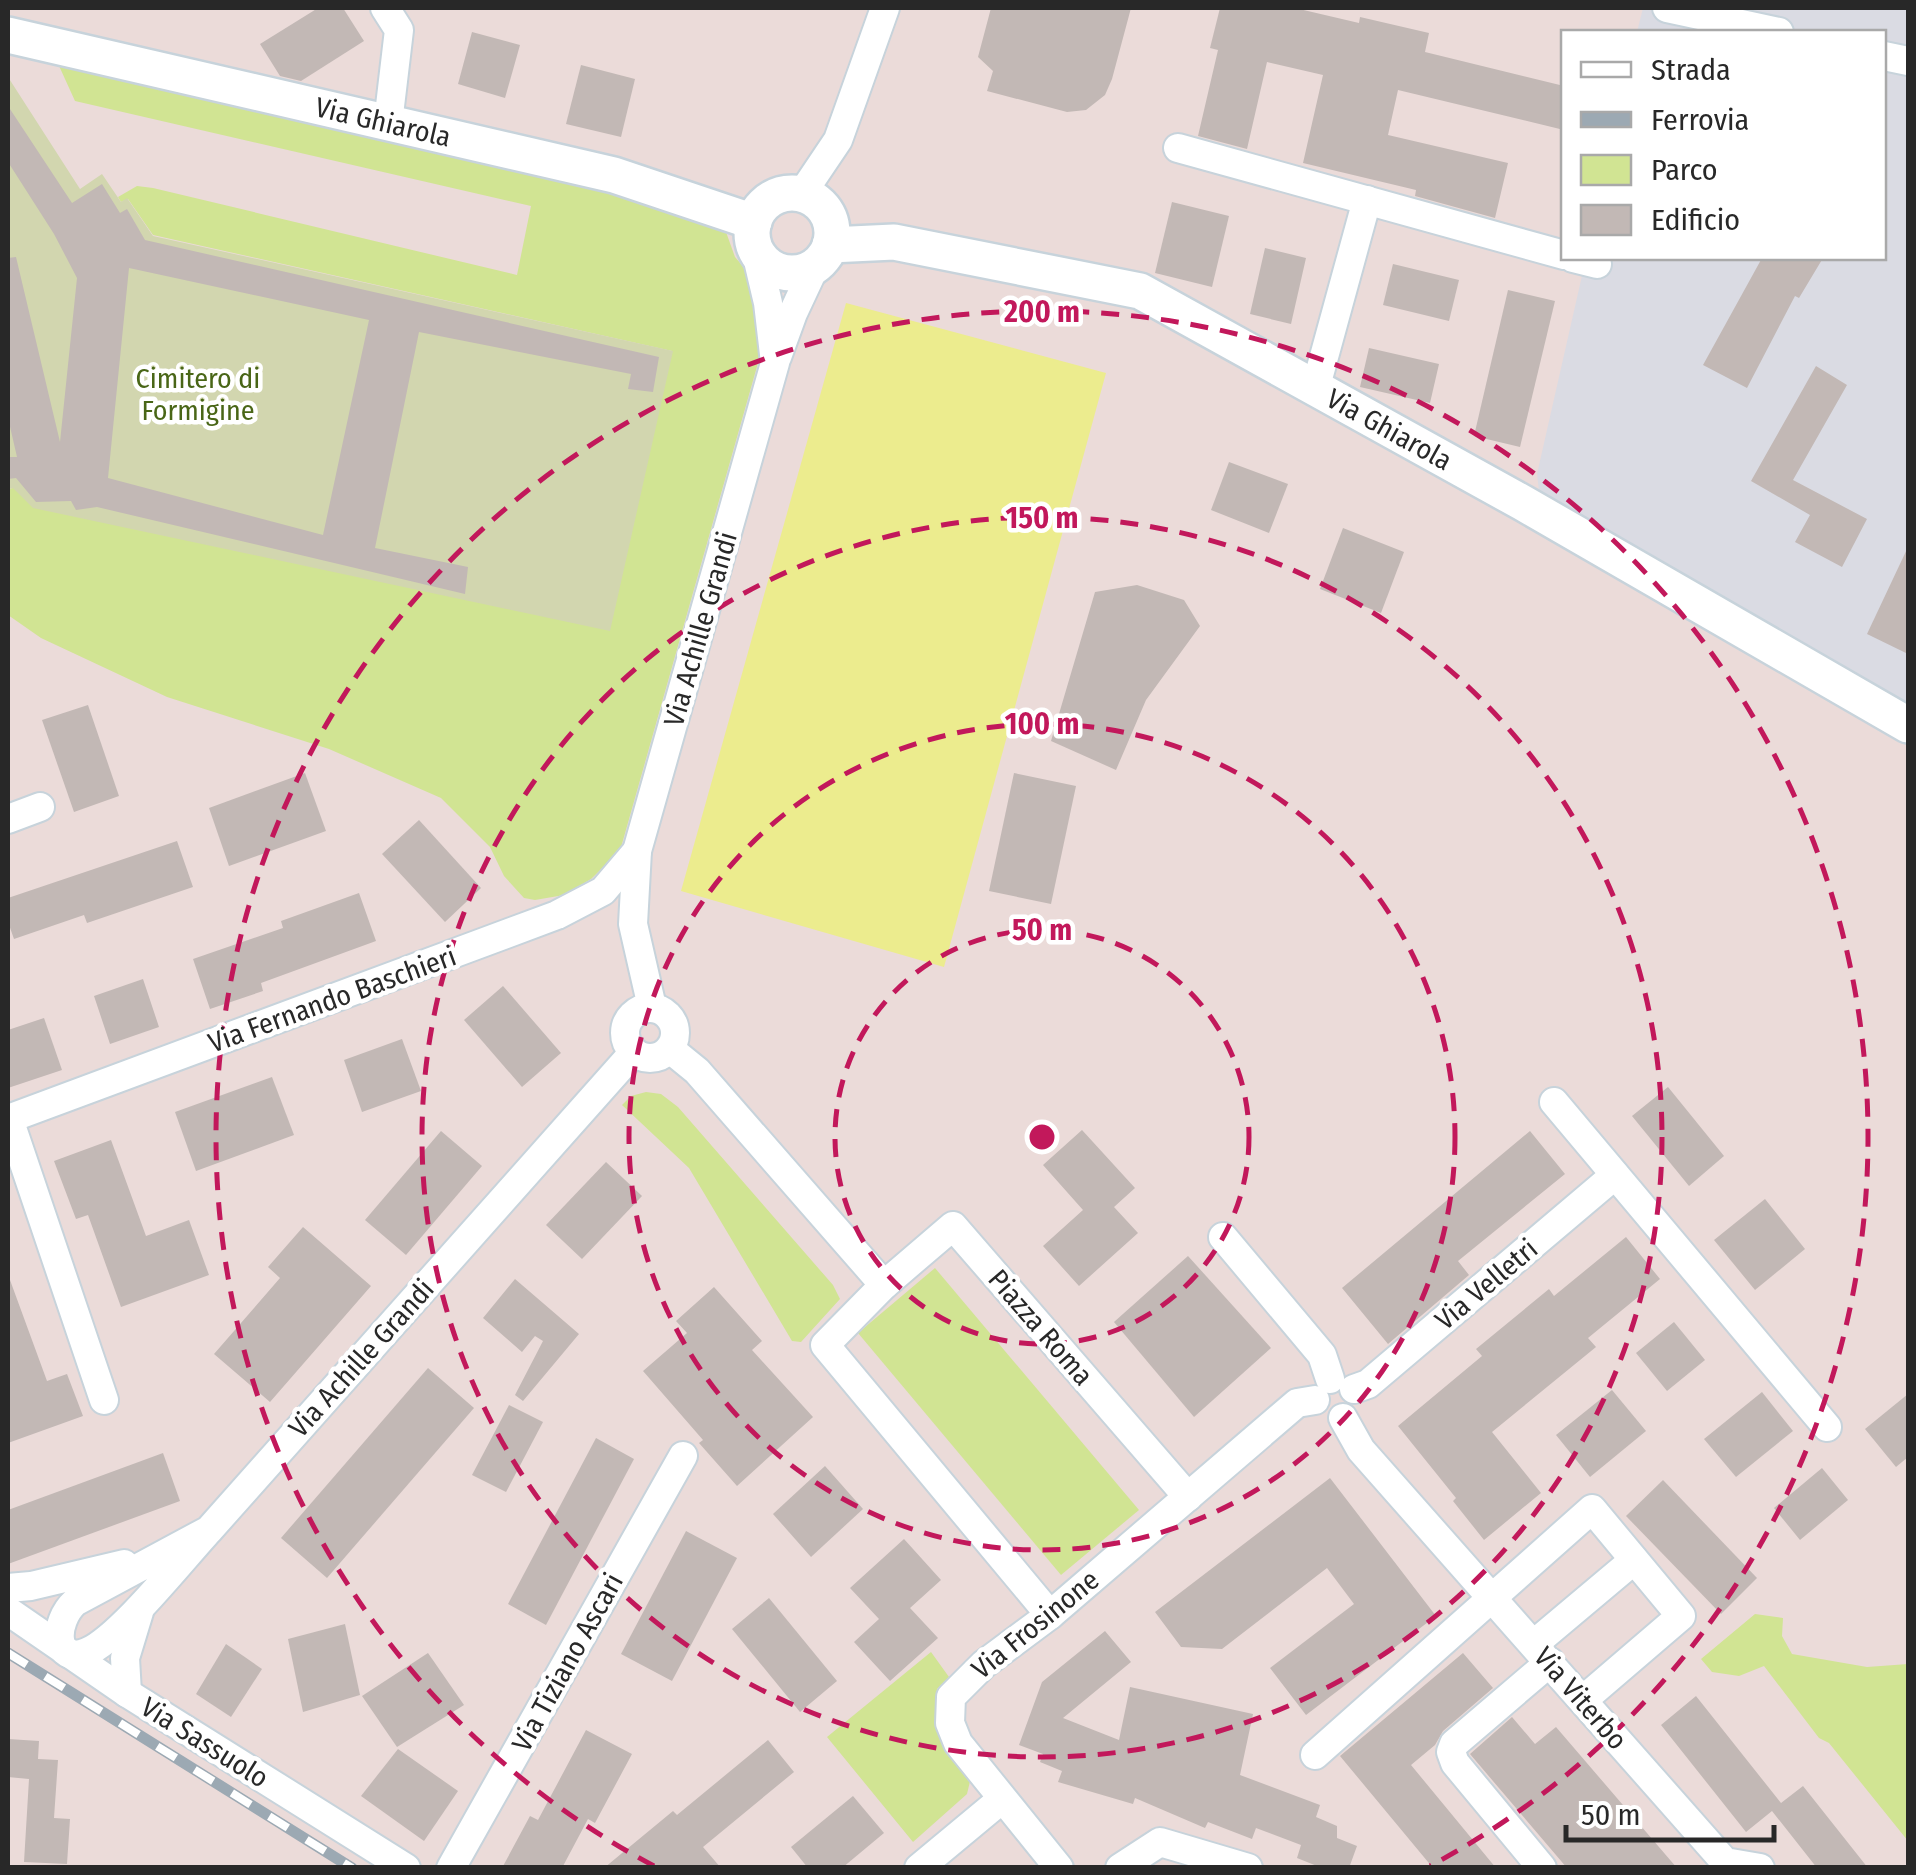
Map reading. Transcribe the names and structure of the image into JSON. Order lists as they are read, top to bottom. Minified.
{"streets":{"street":["Via Ghiarola","Via Achille Grandi","Via Fernando Baschieri","Via Velletri","Piazza Roma","Via Frosinone","Via Tiziano Ascari","Via Viterbo","Via Sassuolo"]},"crossings":[["Via Ghiarola","Via Achille Grandi"],["Via Achille Grandi","Via Fernando Baschieri"],["Via Achille Grandi","Via Sassuolo"],["Via Velletri","Piazza Roma"],["Via Velletri","Via Frosinone"],["Via Velletri","Via Viterbo"],["Piazza Roma","Via Frosinone"]],"parks":["Cimitero di Formigine"],"legend":["Strada","Ferrovia","Parco","Edificio"],"scale_bar":"50 m","rings":["200 m","150 m","100 m","50 m"]}
